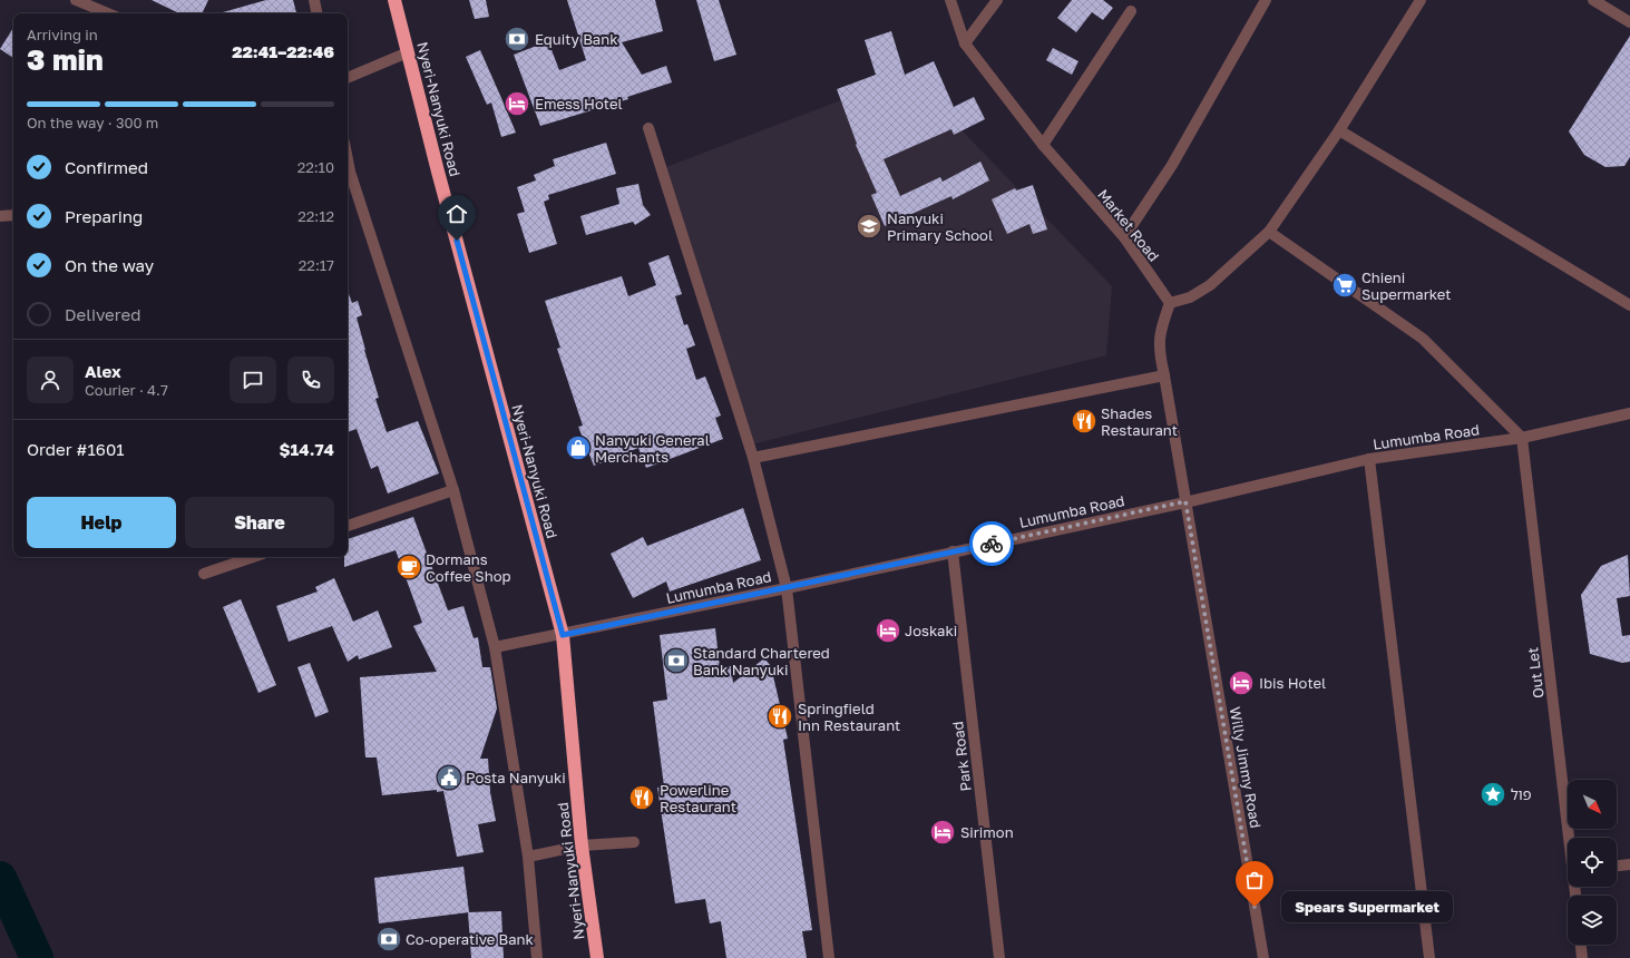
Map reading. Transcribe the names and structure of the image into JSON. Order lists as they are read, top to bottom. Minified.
{"streets":{"highway":["Nyeri-Nanyuki Road"],"street":["Market Road","Lumumba Road","Out Let","Park Road","Willy Jimmy Road"]},"crossings":[["Nyeri-Nanyuki Road","Lumumba Road"],["Lumumba Road","Out Let"],["Lumumba Road","Park Road"],["Lumumba Road","Willy Jimmy Road"]],"places":{"bank":["Equity Bank","Standard Chartered Bank Nanyuki","Co-operative Bank"],"hotel":["Emess Hotel","Joskaki","Ibis Hotel","Sirimon"],"school or university":["Nanyuki Primary School"],"supermarket":["Chieni Supermarket"],"restaurant":["Shades Restaurant","Springfield Inn Restaurant","Powerline Restaurant"],"shop":["Nanyuki General Merchants"],"cafe":["Dormans Coffee Shop"],"public building":["Posta Nanyuki"],"place":["פול"],"other":["Spears Supermarket"]},"north":"bottom right","page":{"heading":["3 min","Arriving in","22:41–22:46"],"panel":["Alex","Courier · 4.7","Order #1601","$14.74"],"bar":"On the way · 300 m","list":[["Confirmed","22:10"],["Preparing","22:12"],["On the way","22:17"],"Delivered"],"buttons":["Help","Share"],"bubble":"Spears Supermarket"}}
